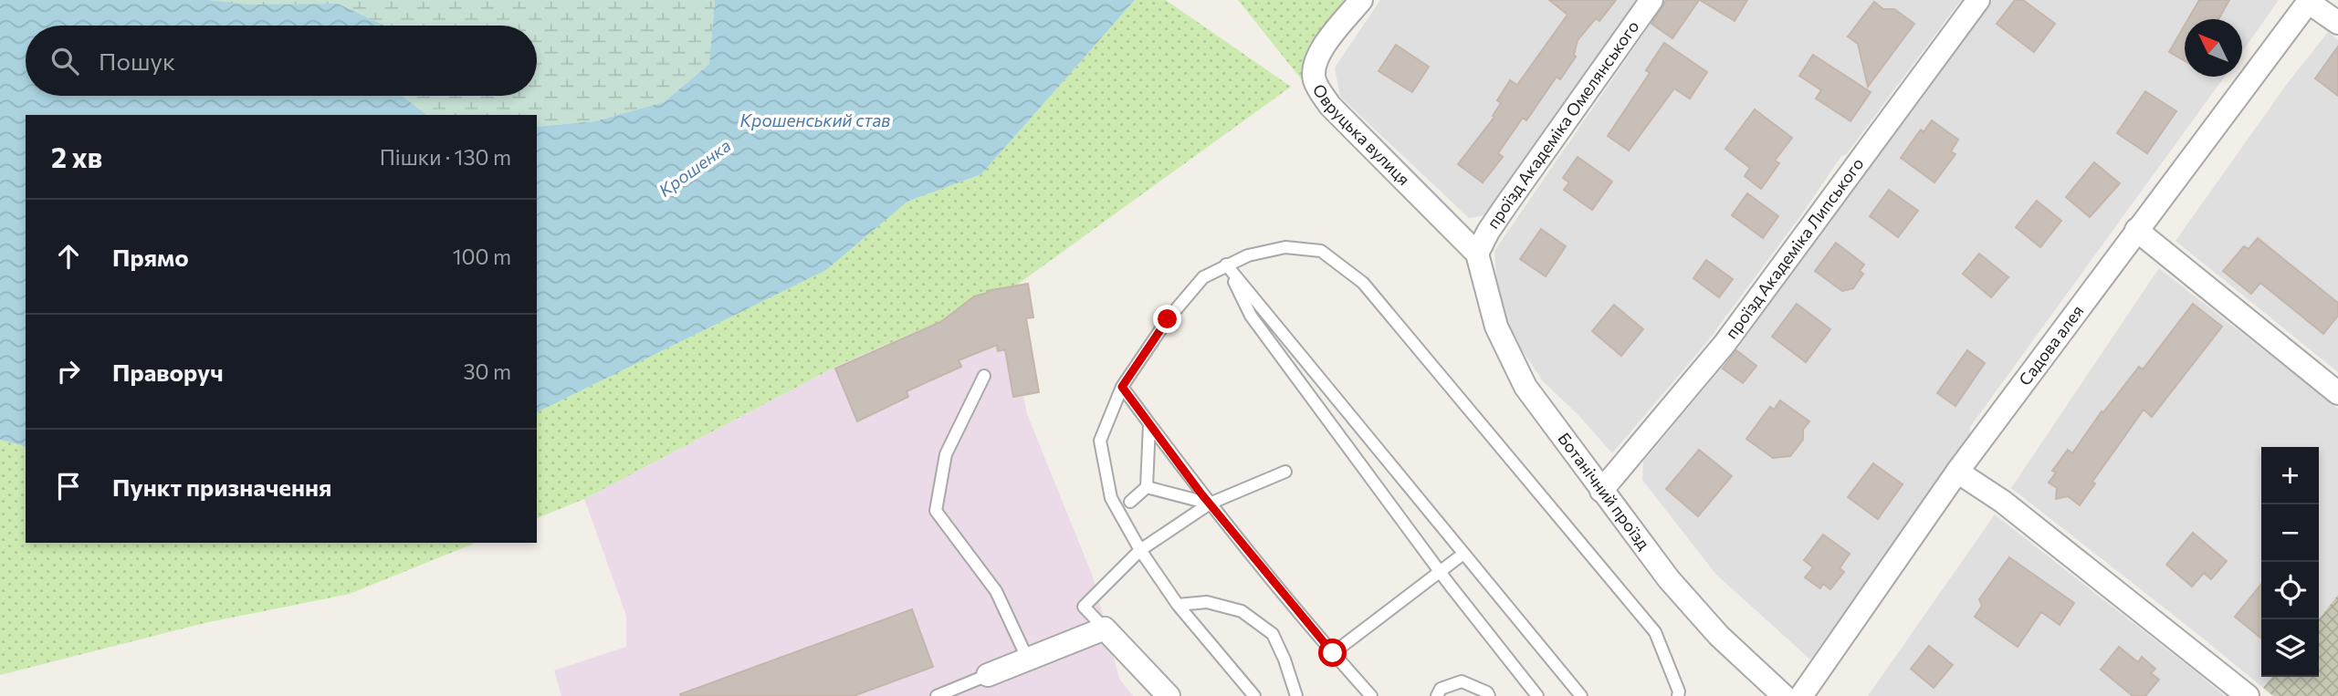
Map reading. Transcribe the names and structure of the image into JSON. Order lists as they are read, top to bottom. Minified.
{"streets":{"street":["проїзд Академіка Омелянського","Овруцька вулиця","проїзд Академіка Липського","Садова алея","Ботанічний проїзд"]},"crossings":[["проїзд Академіка Омелянського","Овруцька вулиця"],["проїзд Академіка Омелянського","Ботанічний проїзд"],["Овруцька вулиця","Ботанічний проїзд"],["проїзд Академіка Липського","Ботанічний проїзд"]],"water":["Крошенський став","Крошенка"],"north":"top left","page":{"search":"Пошук","heading":["2 хв","Пішки · 130 m"],"list":[["Прямо","100 m"],["Праворуч","30 m"],"Пункт призначення"],"map_buttons":["+","−"]}}
